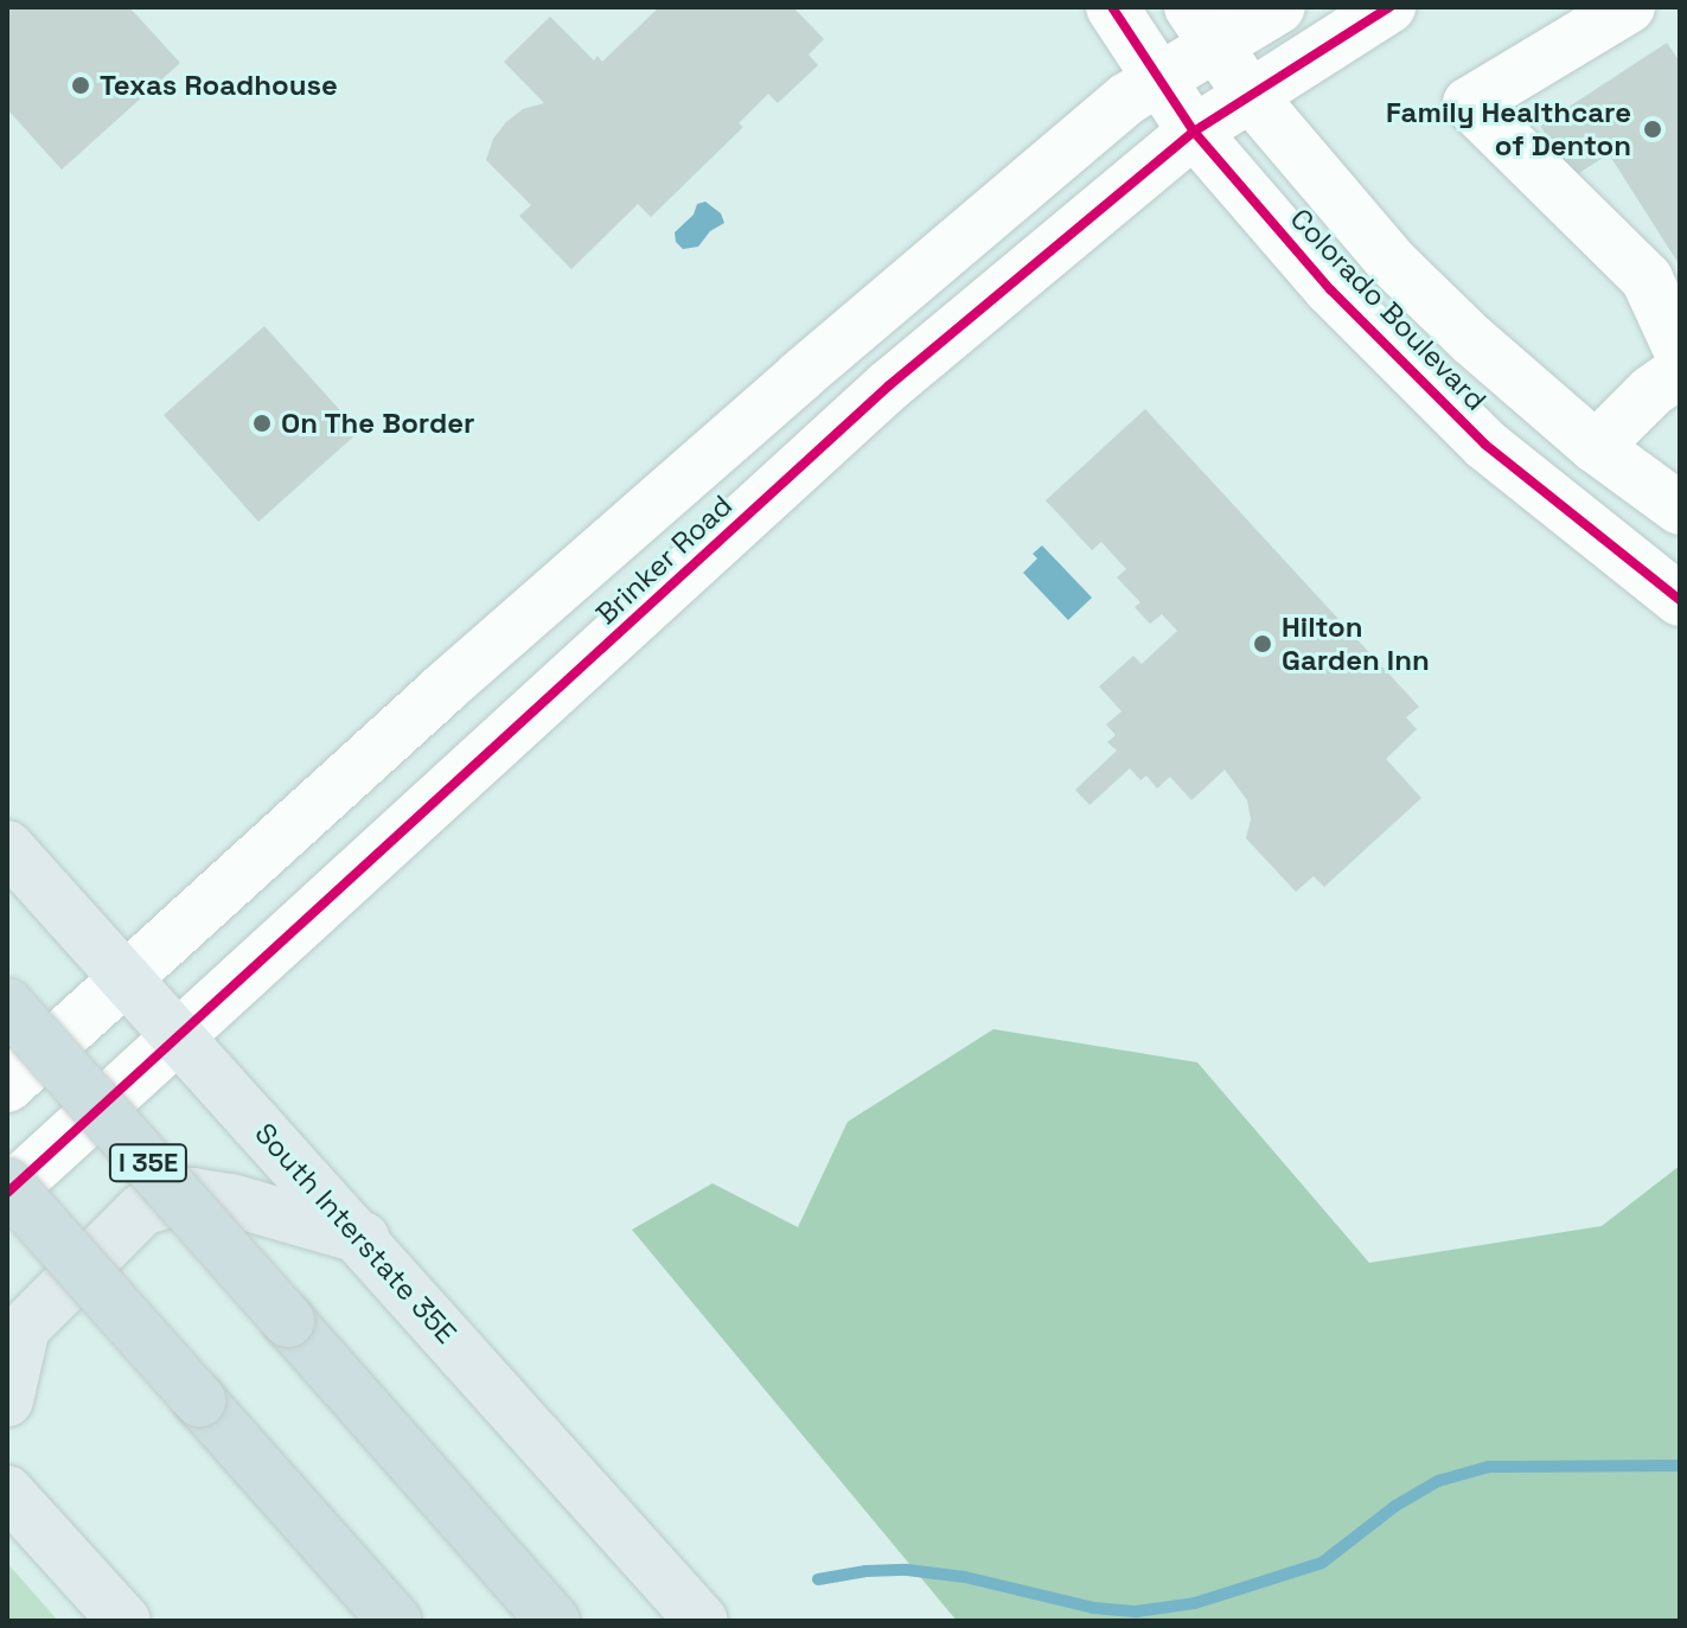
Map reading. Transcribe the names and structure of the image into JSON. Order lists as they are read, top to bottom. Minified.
{"streets":{"highway":["I 35E"],"main road":["South Interstate 35E"],"street":["Colorado Boulevard","Brinker Road"]},"crossings":[["Colorado Boulevard","Brinker Road"],["Brinker Road","South Interstate 35E"]],"places":["Texas Roadhouse","Family Healthcare of Denton","On The Border","Hilton Garden Inn"]}
